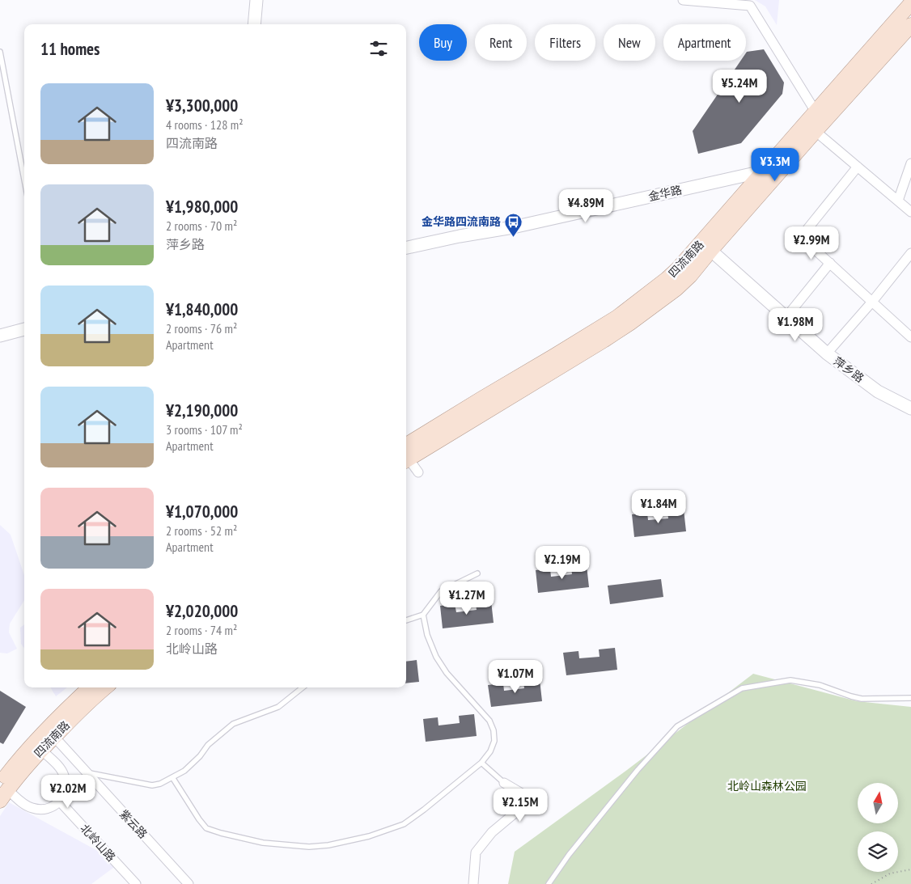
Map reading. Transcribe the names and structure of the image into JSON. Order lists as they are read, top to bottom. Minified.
{"streets":{"main road":["金华路","四流南路","萍乡路"],"street":["紫云路","北岭山路"]},"crossings":[["金华路","四流南路"],["四流南路","萍乡路"],["四流南路","紫云路"]],"parks":["北岭山森林公园"],"places":{"bus stop":["金华路四流南路"]},"north":"top","page":{"chip":["Buy","Rent","Filters","New","Apartment"],"heading":"11 homes","price":["¥5.24M","¥3.3M","¥4.89M","¥2.99M","¥1.98M","¥1.84M","¥2.19M","¥1.27M","¥1.07M","¥2.02M","¥2.15M"],"list":[{"name":"¥3,300,000","note":"4 rooms · 128 m² · 四流南路"},{"name":"¥1,980,000","note":"2 rooms · 70 m² · 萍乡路"},{"name":"¥1,840,000","note":"2 rooms · 76 m² · Apartment"},{"name":"¥2,190,000","note":"3 rooms · 107 m² · Apartment"},{"name":"¥1,070,000","note":"2 rooms · 52 m² · Apartment"},{"name":"¥2,020,000","note":"2 rooms · 74 m² · 北岭山路"}]}}
